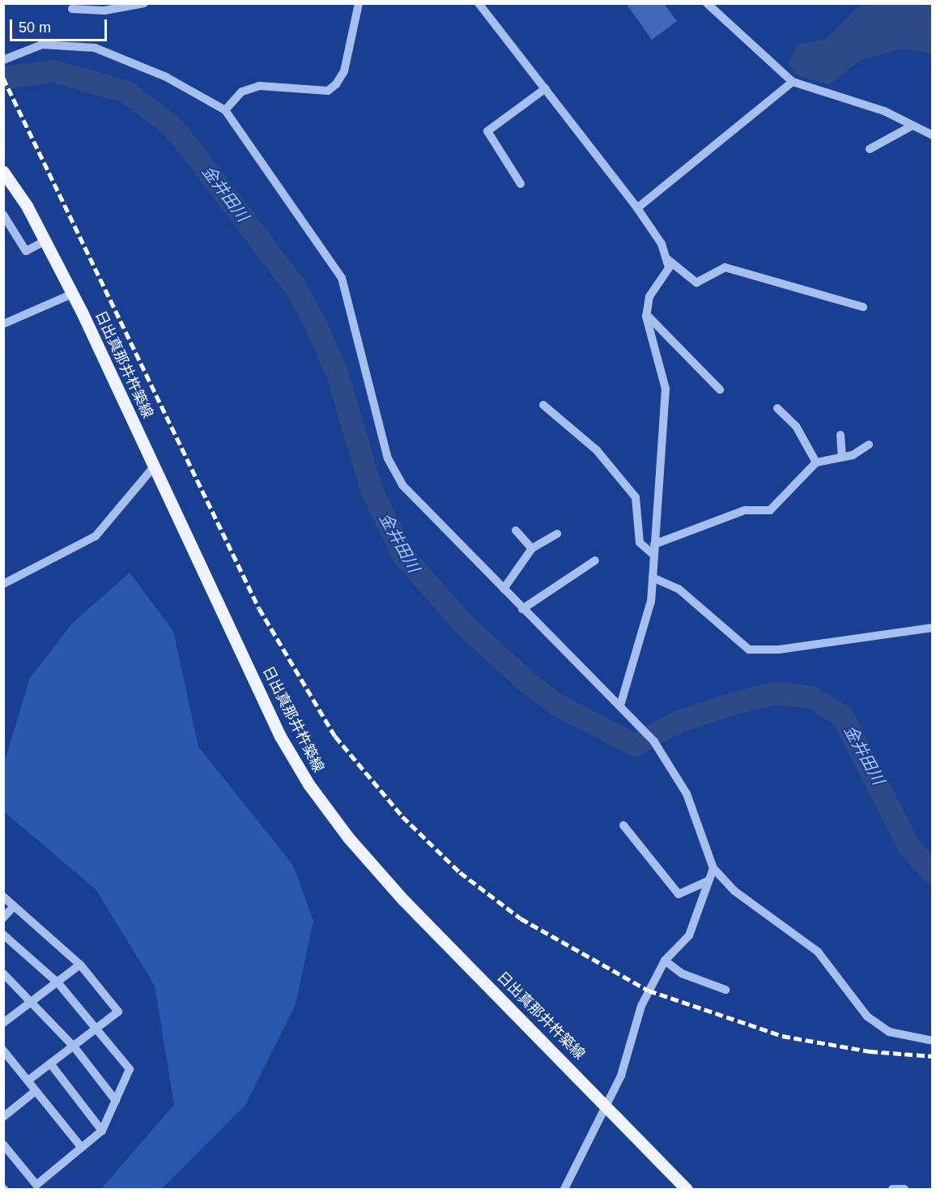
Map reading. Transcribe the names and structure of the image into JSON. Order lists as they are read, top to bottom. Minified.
{"streets":{"main road":["日出真那井杵築線"]},"water":["金井田川"],"scale_bar":"50 m"}
